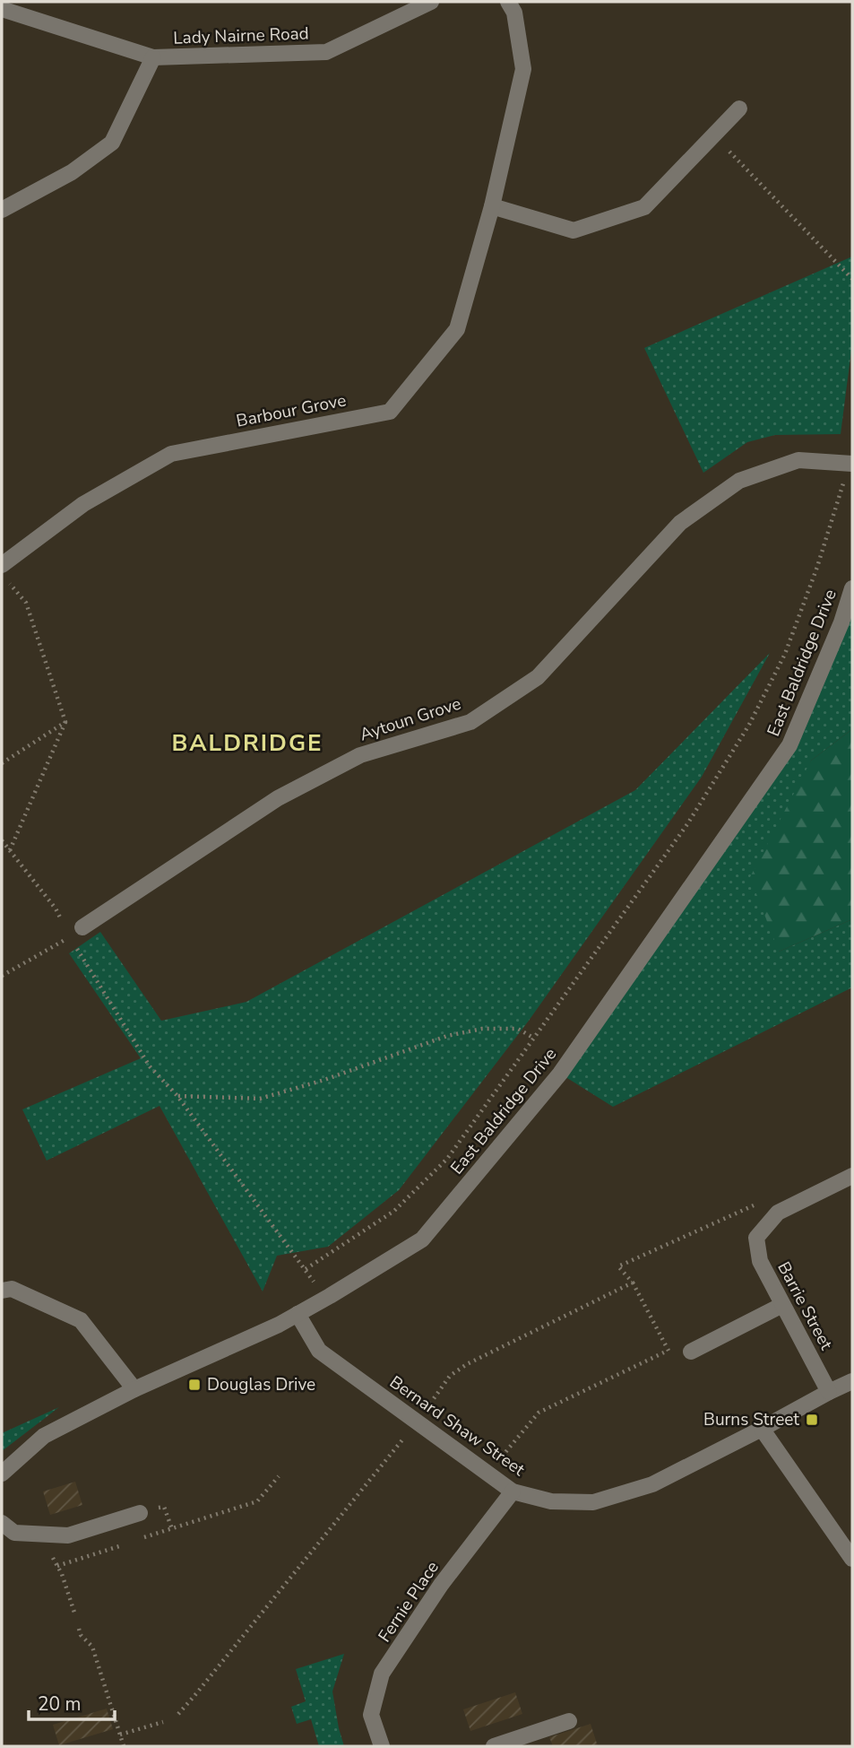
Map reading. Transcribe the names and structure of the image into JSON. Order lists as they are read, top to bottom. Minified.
{"streets":{"street":["Lady Nairne Road","Barbour Grove","East Baldridge Drive","Aytoun Grove","Barrie Street","Bernard Shaw Street","Fernie Place"]},"crossings":[["East Baldridge Drive","Bernard Shaw Street"],["Barrie Street","Bernard Shaw Street"],["Bernard Shaw Street","Fernie Place"]],"districts":["BALDRIDGE"],"places":{"transit":["Douglas Drive","Burns Street"]},"scale_bar":"20 m"}
